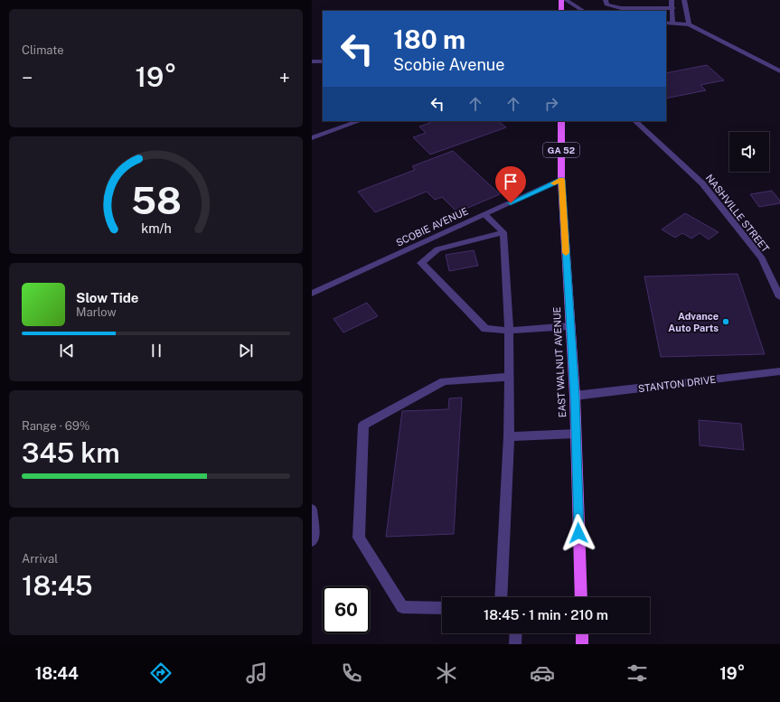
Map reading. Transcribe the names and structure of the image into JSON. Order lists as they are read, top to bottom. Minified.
{"streets":{"main road":["GA 52","EAST WALNUT AVENUE"],"street":["NASHVILLE STREET","SCOBIE AVENUE","STANTON DRIVE"]},"crossings":[["SCOBIE AVENUE","EAST WALNUT AVENUE"],["EAST WALNUT AVENUE","STANTON DRIVE"]],"places":["Advance Auto Parts"],"page":{"tile":["Climate",["Range · 69%","345 km"],["Arrival","18:45"]],"turn":["180 m","Scobie Avenue"],"heat":["−","19°","+"],"song":["Slow Tide","Marlow"],"limit":"60","trip":"18:45 · 1 min · 210 m","tabs":["18:44","19°"],"gauge":["58","km/h"]}}
